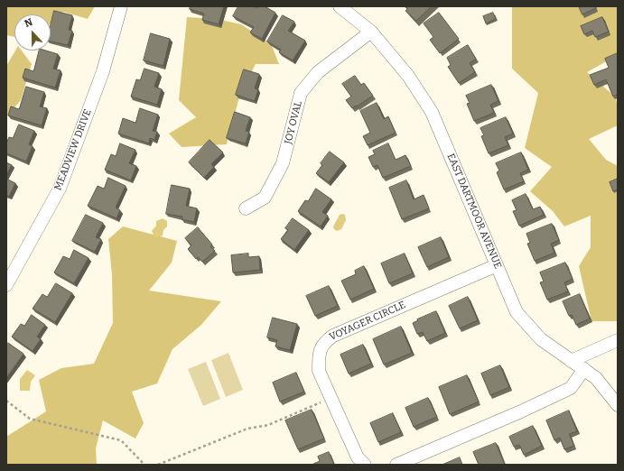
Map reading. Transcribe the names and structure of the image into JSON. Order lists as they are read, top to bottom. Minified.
{"streets":{"street":["JOY OVAL","MEADVIEW DRIVE","EAST DARTMOOR AVENUE","VOYAGER CIRCLE"]},"crossings":[["JOY OVAL","EAST DARTMOOR AVENUE"],["EAST DARTMOOR AVENUE","VOYAGER CIRCLE"]],"north":"top"}
